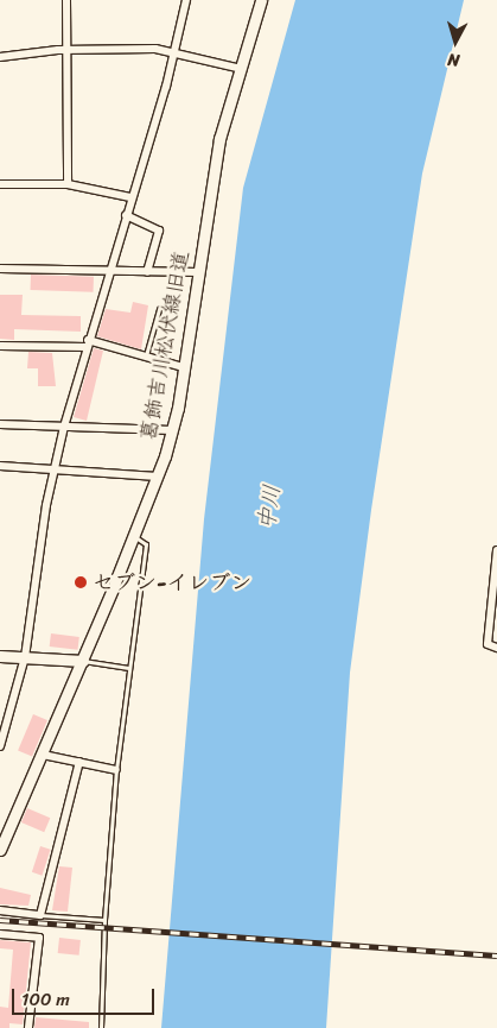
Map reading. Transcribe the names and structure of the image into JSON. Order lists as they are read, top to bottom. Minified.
{"streets":{"street":["葛飾吉川松伏線旧道"]},"water":["中川"],"places":["セブン-イレブン"],"scale_bar":"100 m","north":"bottom"}
